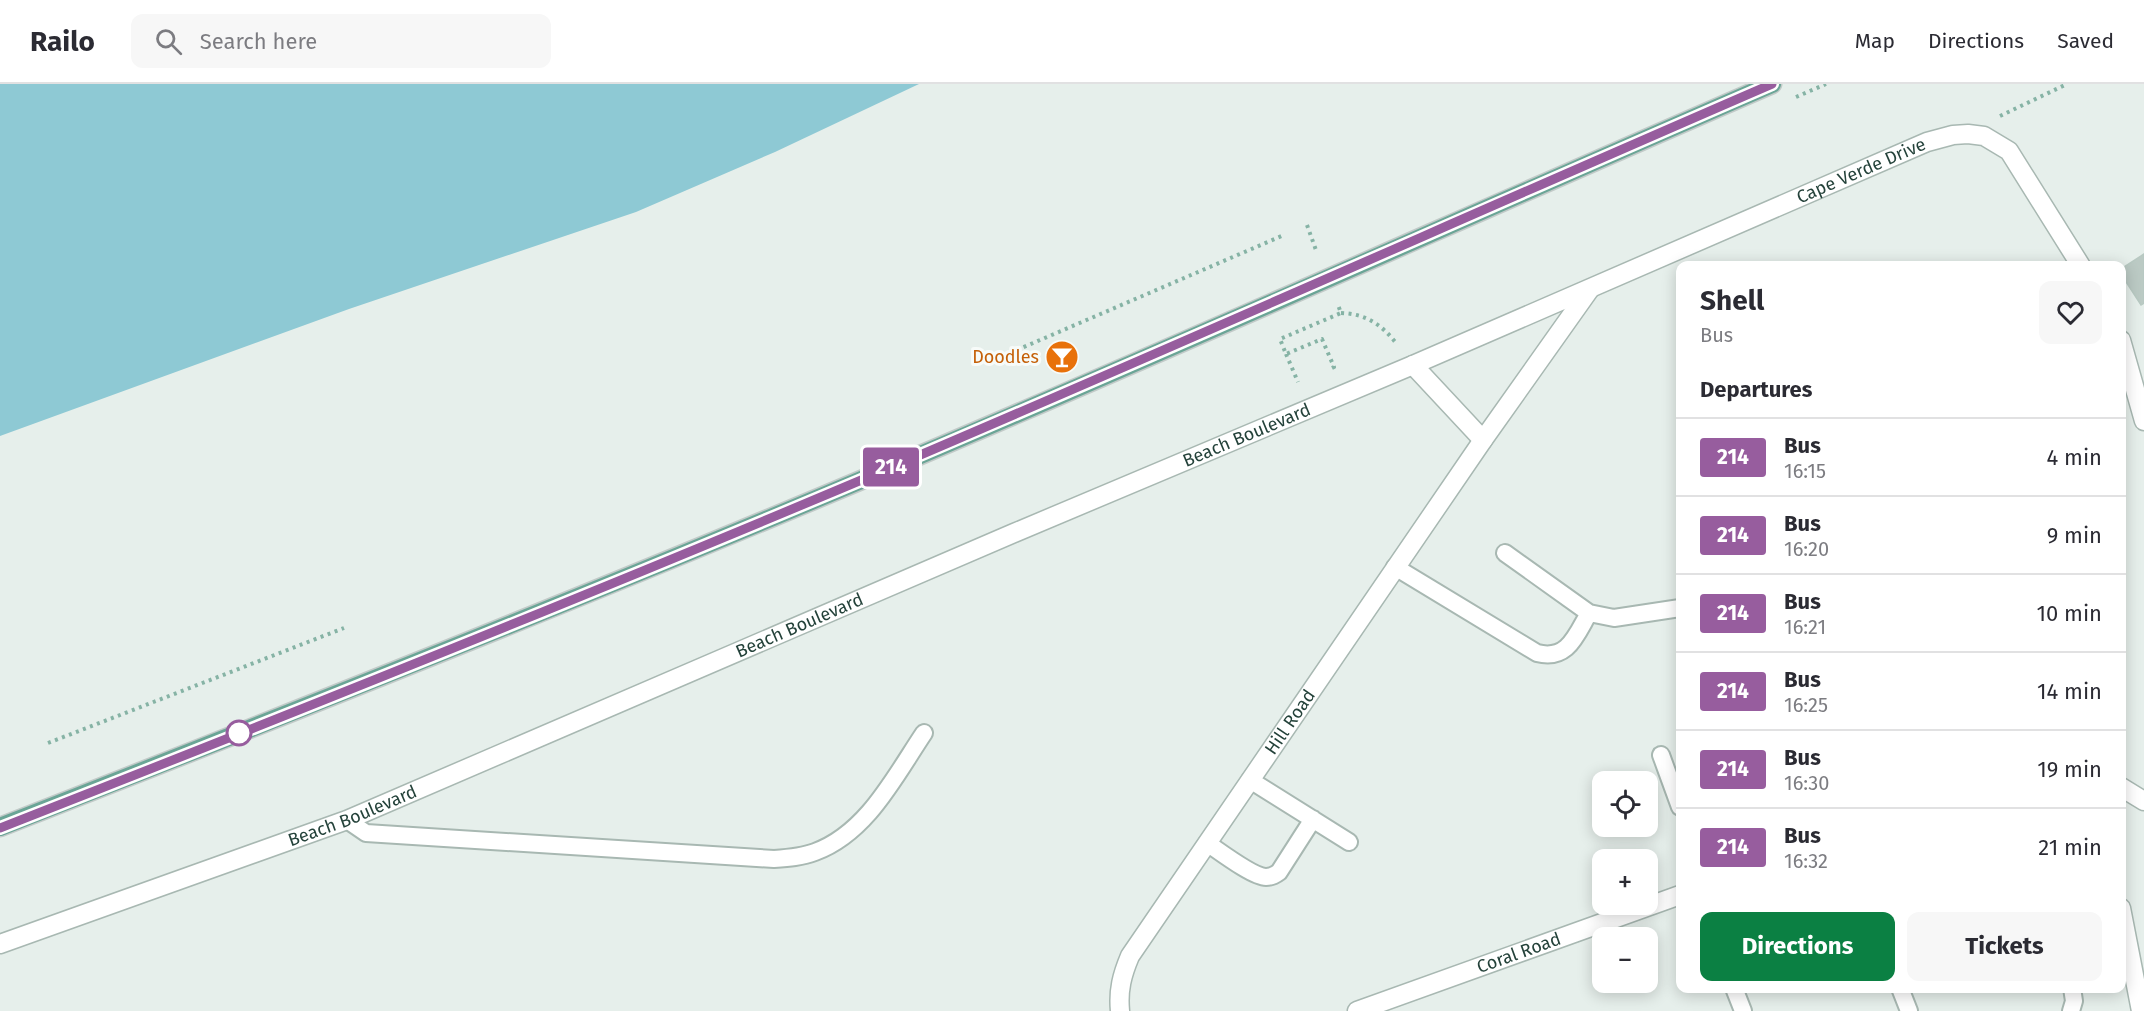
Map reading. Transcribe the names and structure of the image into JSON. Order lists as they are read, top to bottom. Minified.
{"streets":{"street":["Cape Verde Drive","Beach Boulevard","Hill Road","Coral Road"]},"crossings":[["Cape Verde Drive","Beach Boulevard"],["Cape Verde Drive","Hill Road"],["Beach Boulevard","Hill Road"]],"places":{"bar":["Doodles"]},"lines":["bus line 214"],"page":{"header":"Railo","search":"Search here","nav":["Map","Directions","Saved"],"on_map":"214","heading":[["Shell","Bus"],"Departures"],"list":[{"mark":"214","name":"Bus","note":"16:15","value":"4 min"},{"mark":"214","name":"Bus","note":"16:20","value":"9 min"},{"mark":"214","name":"Bus","note":"16:21","value":"10 min"},{"mark":"214","name":"Bus","note":"16:25","value":"14 min"},{"mark":"214","name":"Bus","note":"16:30","value":"19 min"},{"mark":"214","name":"Bus","note":"16:32","value":"21 min"}],"map_buttons":["+","−"],"buttons":["Directions","Tickets"]}}
